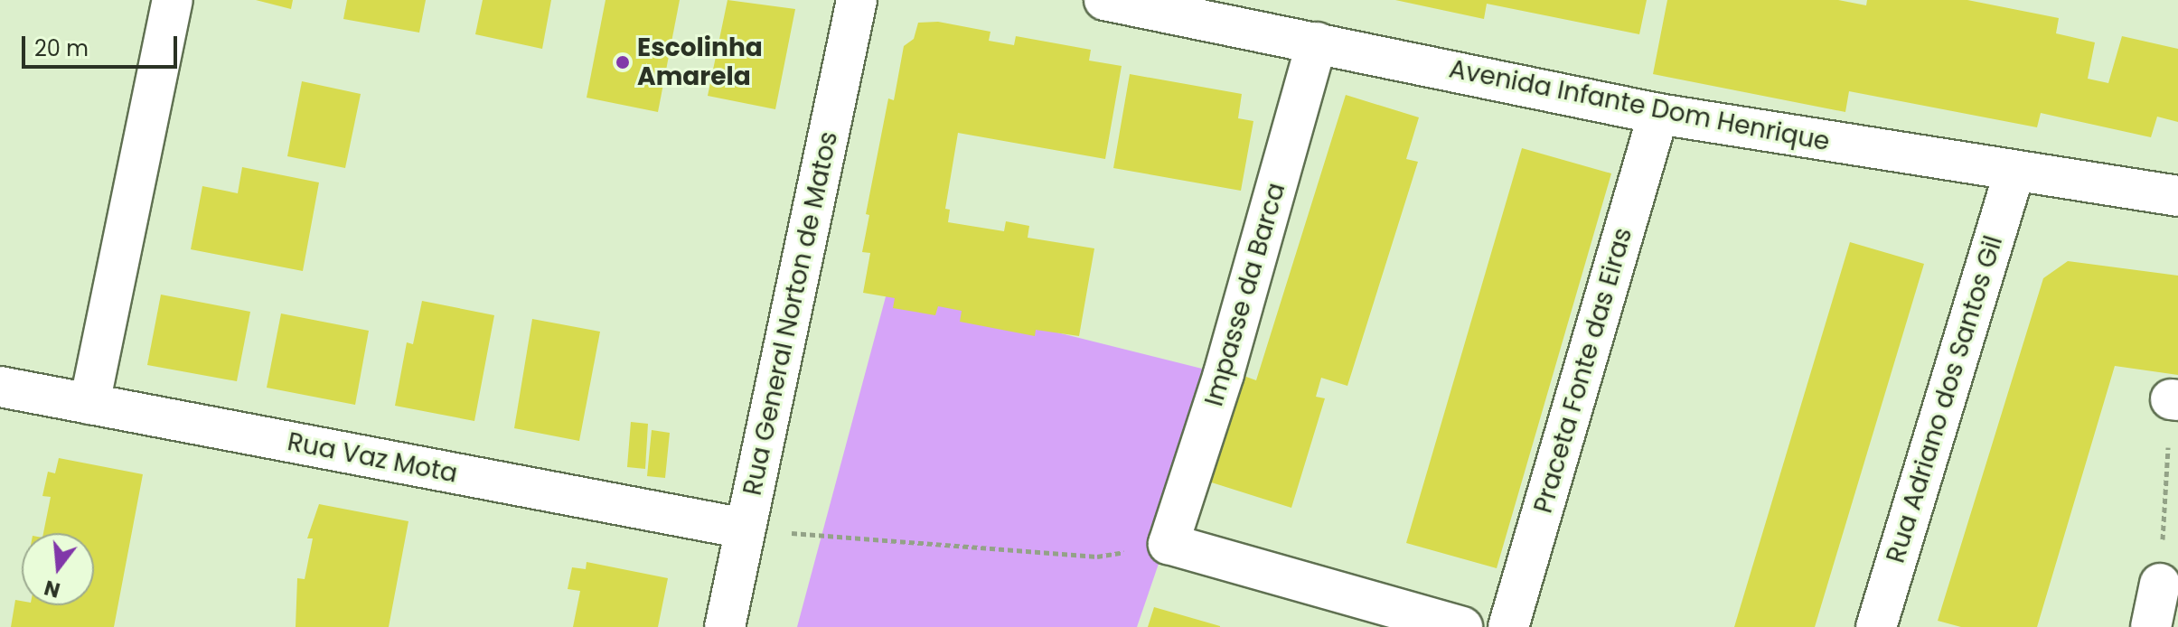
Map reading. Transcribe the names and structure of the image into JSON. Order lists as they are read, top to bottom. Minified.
{"streets":{"street":["Avenida Infante Dom Henrique","Impasse da Barca","Rua General Norton de Matos","Praceta Fonte das Eiras","Rua Adriano dos Santos Gil","Rua Vaz Mota"]},"crossings":[["Avenida Infante Dom Henrique","Impasse da Barca"],["Avenida Infante Dom Henrique","Praceta Fonte das Eiras"],["Avenida Infante Dom Henrique","Rua Adriano dos Santos Gil"],["Rua General Norton de Matos","Rua Vaz Mota"]],"places":["Escolinha Amarela"],"scale_bar":"20 m","north":"bottom"}
